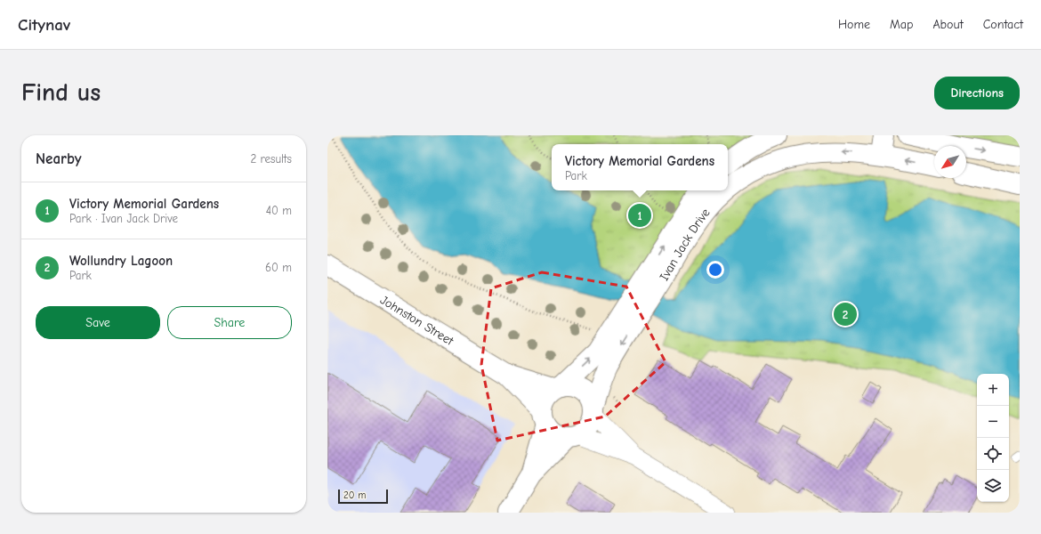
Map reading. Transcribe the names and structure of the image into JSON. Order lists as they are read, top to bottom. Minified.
{"streets":{"street":["Ivan Jack Drive","Johnston Street"]},"crossings":[["Ivan Jack Drive","Johnston Street"]],"scale_bar":"20 m","north":"bottom left","page":{"header":"Citynav","nav":["Home","Map","About","Contact"],"buttons":["Directions",["Save","Share"]],"title":"Find us","heading":["Nearby","2 results"],"popup":["Victory Memorial Gardens","Park"],"list":[{"mark":"1","name":"Victory Memorial Gardens","note":"Park · Ivan Jack Drive","value":"40 m"},{"mark":"2","name":"Wollundry Lagoon","note":"Park","value":"60 m"}],"pins":["1","2"],"map_buttons":["+","−"],"scale":"20 m"}}
